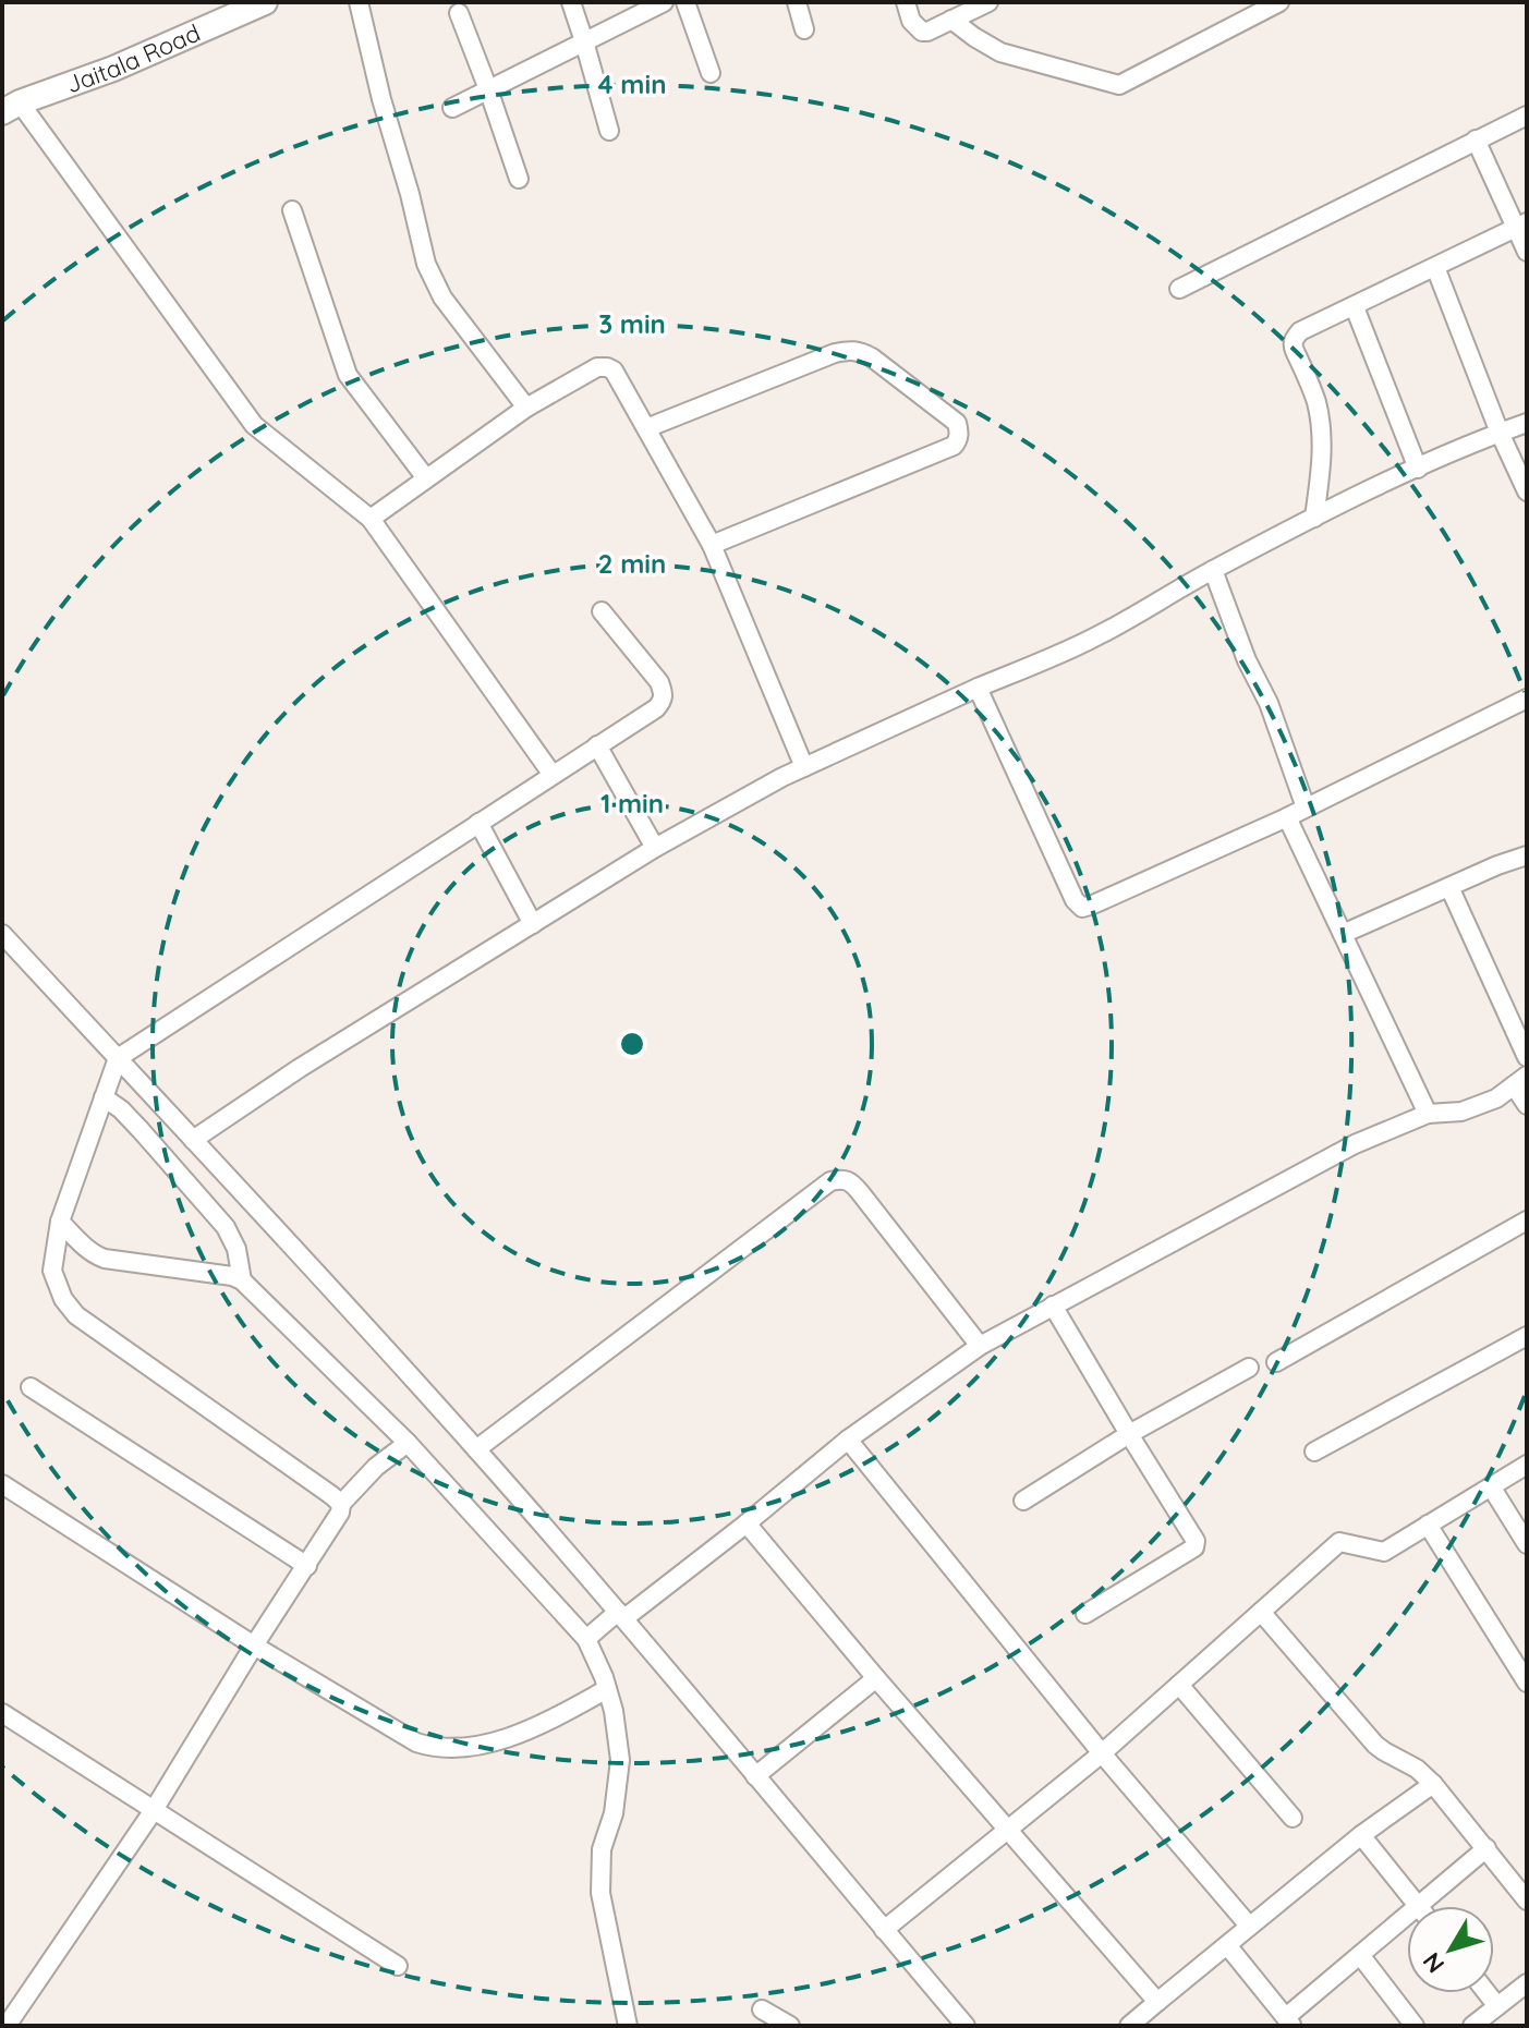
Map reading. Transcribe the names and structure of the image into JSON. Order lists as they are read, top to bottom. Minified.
{"streets":{"street":["Jaitala Road"]},"north":"bottom left","rings":["4 min","3 min","2 min","1 min"]}
